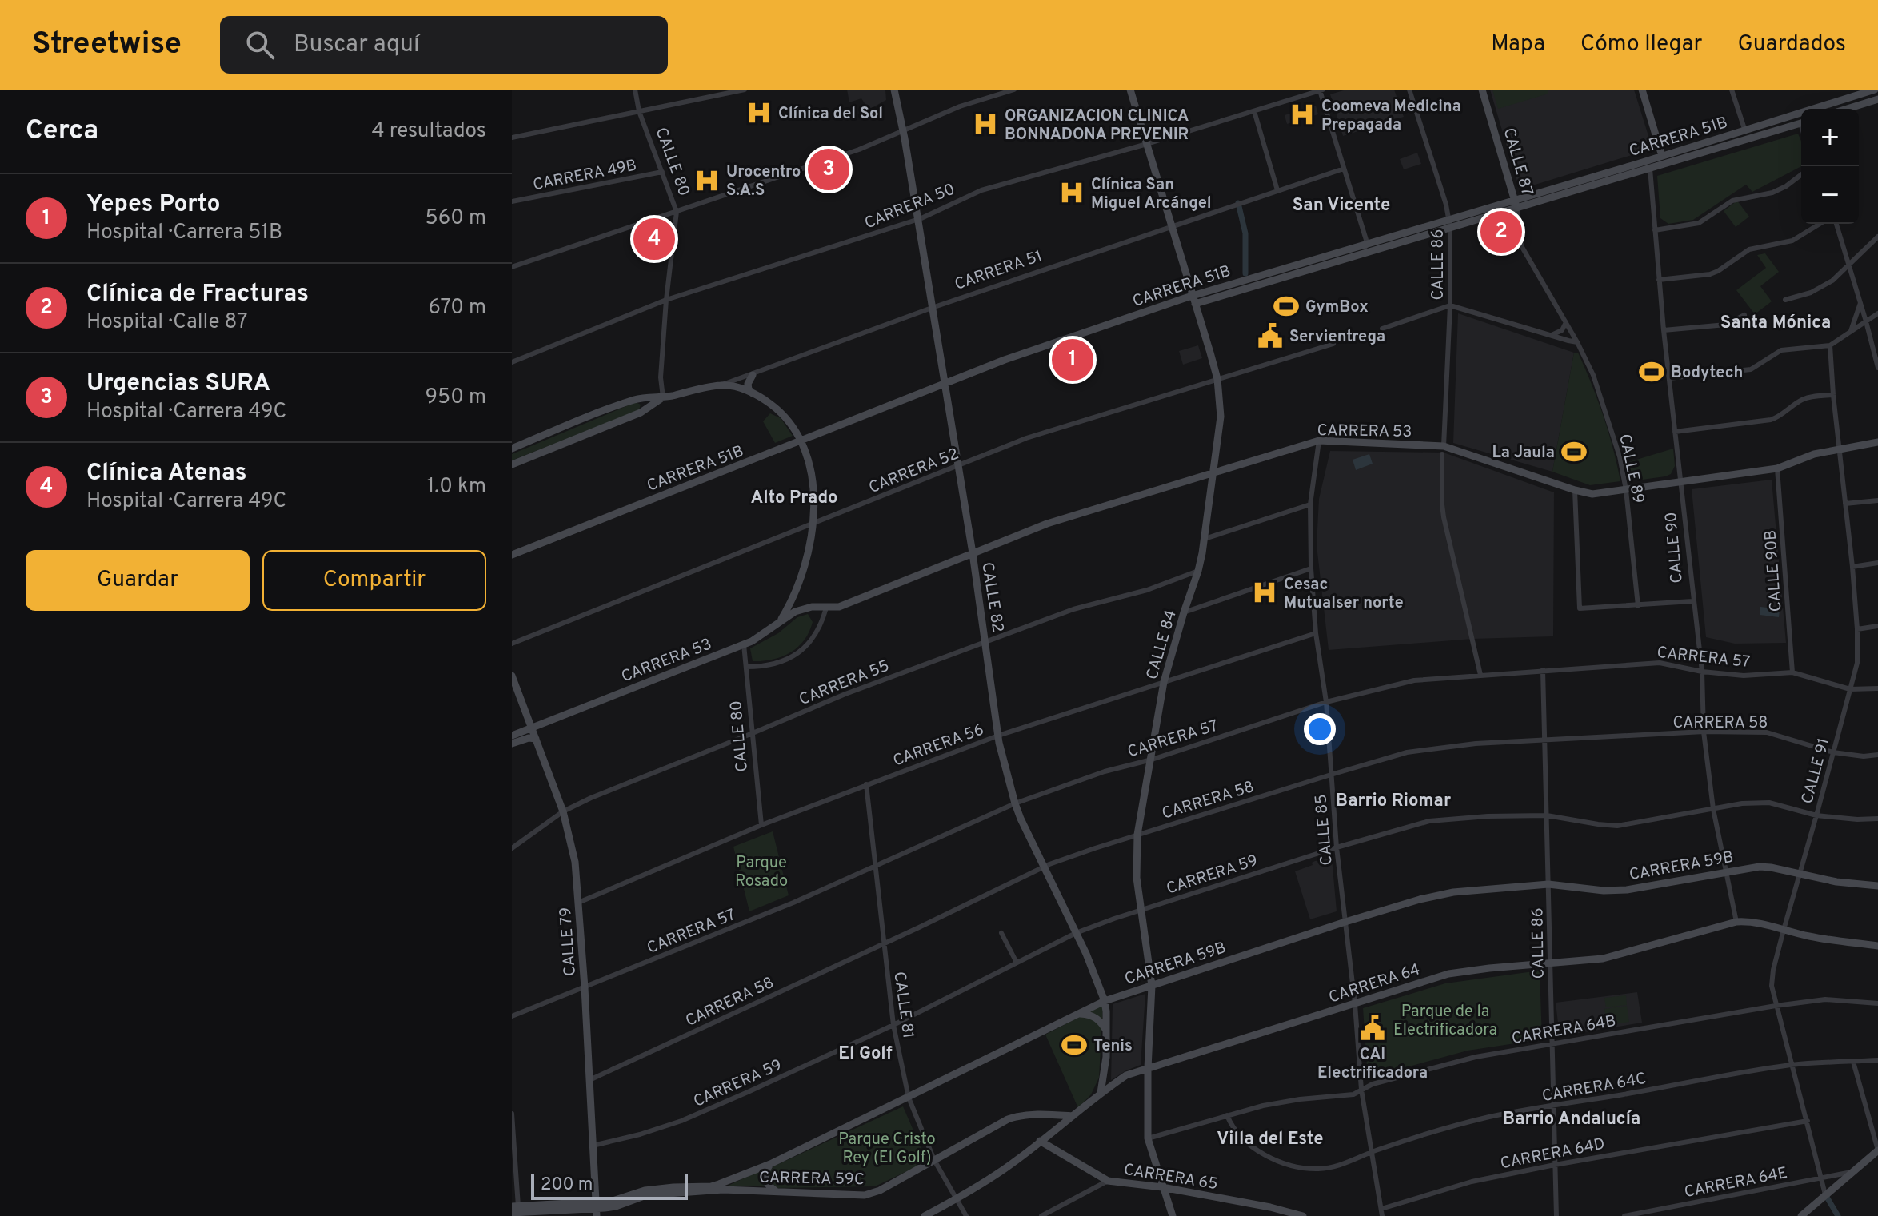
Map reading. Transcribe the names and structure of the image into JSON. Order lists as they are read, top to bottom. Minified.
{"streets":{"street":["CARRERA 51B","CALLE 80","CALLE 87","CARRERA 49B","CARRERA 50","CALLE 86","CARRERA 51","CARRERA 53","CALLE 89","CARRERA 52","CALLE 90","CALLE 90B","CALLE 82","CALLE 84","CARRERA 57","CARRERA 55","CARRERA 58","CARRERA 56","CALLE 91","CALLE 85","CARRERA 59B","CARRERA 59","CALLE 79","CARRERA 64","CALLE 81","CARRERA 64B","CARRERA 64C","CARRERA 64D","CARRERA 65","CARRERA 59C","CARRERA 64E"]},"crossings":[["CARRERA 51B","CALLE 87"],["CARRERA 51B","CALLE 86"],["CARRERA 51B","CALLE 90"],["CARRERA 51B","CALLE 82"],["CARRERA 51B","CALLE 84"],["CALLE 80","CARRERA 49B"],["CALLE 80","CARRERA 50"],["CALLE 80","CARRERA 51"],["CALLE 80","CARRERA 53"],["CALLE 80","CARRERA 55"],["CALLE 80","CARRERA 56"],["CALLE 87","CALLE 89"],["CARRERA 50","CALLE 82"],["CARRERA 50","CALLE 84"],["CALLE 86","CARRERA 53"],["CALLE 86","CARRERA 57"],["CALLE 86","CARRERA 58"],["CALLE 86","CARRERA 59B"],["CALLE 86","CARRERA 59"],["CALLE 86","CARRERA 64"],["CALLE 86","CARRERA 64B"],["CALLE 86","CARRERA 64C"],["CALLE 86","CARRERA 64D"],["CARRERA 51","CALLE 82"],["CARRERA 51","CALLE 84"],["CARRERA 53","CALLE 89"],["CARRERA 53","CALLE 90"],["CARRERA 53","CALLE 90B"],["CARRERA 53","CALLE 82"],["CARRERA 53","CALLE 84"],["CARRERA 53","CALLE 91"],["CARRERA 53","CALLE 85"],["CARRERA 53","CALLE 79"],["CARRERA 52","CALLE 82"],["CARRERA 52","CALLE 84"],["CALLE 90","CARRERA 57"],["CALLE 90","CARRERA 58"],["CALLE 90","CARRERA 59B"],["CALLE 90","CARRERA 59"],["CALLE 90","CARRERA 64"],["CALLE 90B","CARRERA 57"],["CALLE 82","CARRERA 57"],["CALLE 82","CARRERA 55"],["CALLE 82","CARRERA 58"],["CALLE 82","CARRERA 56"],["CALLE 82","CARRERA 59B"],["CALLE 82","CARRERA 59"],["CALLE 82","CARRERA 64"],["CALLE 84","CARRERA 57"],["CALLE 84","CARRERA 55"],["CALLE 84","CARRERA 58"],["CALLE 84","CARRERA 56"],["CALLE 84","CARRERA 59B"],["CALLE 84","CARRERA 59"],["CALLE 84","CARRERA 64"],["CALLE 84","CARRERA 64B"],["CALLE 84","CARRERA 65"],["CARRERA 57","CALLE 91"],["CARRERA 57","CALLE 85"],["CARRERA 57","CALLE 79"],["CARRERA 57","CALLE 81"],["CARRERA 55","CALLE 79"],["CARRERA 58","CALLE 91"],["CARRERA 58","CALLE 85"],["CARRERA 58","CALLE 79"],["CARRERA 58","CALLE 81"],["CARRERA 56","CALLE 85"],["CARRERA 56","CALLE 79"],["CARRERA 56","CALLE 81"],["CALLE 91","CARRERA 59B"],["CALLE 91","CARRERA 59"],["CALLE 91","CARRERA 64"],["CALLE 91","CARRERA 64B"],["CALLE 91","CARRERA 64C"],["CALLE 91","CARRERA 64D"],["CALLE 91","CARRERA 64E"],["CALLE 85","CARRERA 59B"],["CALLE 85","CARRERA 59"],["CALLE 85","CARRERA 64"],["CALLE 85","CARRERA 64B"],["CALLE 85","CARRERA 64C"],["CALLE 85","CARRERA 64D"],["CARRERA 59B","CALLE 79"],["CARRERA 59B","CALLE 81"],["CARRERA 59B","CARRERA 59C"],["CARRERA 59","CALLE 79"],["CARRERA 59","CALLE 81"],["CARRERA 64","CALLE 81"],["CARRERA 64","CARRERA 59C"],["CALLE 81","CARRERA 59C"],["CARRERA 64B","CARRERA 64C"]],"districts":["San Vicente","Santa Mónica","Alto Prado","Barrio Riomar","El Golf","Barrio Andalucía","Villa del Este"],"parks":["Parque Rosado","Parque de la Electrificadora","Parque Cristo Rey (El Golf)"],"places":{"hospital":["Clínica del Sol","Coomeva Medicina Prepagada","ORGANIZACION CLINICA BONNADONA PREVENIR","Urocentro S.A.S","Clínica San Miguel Arcángel","Cesac Mutualser norte"],"sports":["GymBox","Bodytech","La Jaula","Tenis"],"public building":["Servientrega","CAI Electrificadora"]},"scale_bar":"200 m","page":{"header":"Streetwise","search":"Buscar aquí","nav":["Mapa","Cómo llegar","Guardados"],"heading":["Cerca","4 resultados"],"map_buttons":["+","−"],"pins":["3","2","4","1"],"list":[{"mark":"1","name":"Yepes Porto","note":"Hospital · Carrera 51B","value":"560 m"},{"mark":"2","name":"Clínica de Fracturas","note":"Hospital · Calle 87","value":"670 m"},{"mark":"3","name":"Urgencias SURA","note":"Hospital · Carrera 49C","value":"950 m"},{"mark":"4","name":"Clínica Atenas","note":"Hospital · Carrera 49C","value":"1.0 km"}],"buttons":["Guardar","Compartir"],"scale":"200 m"}}
